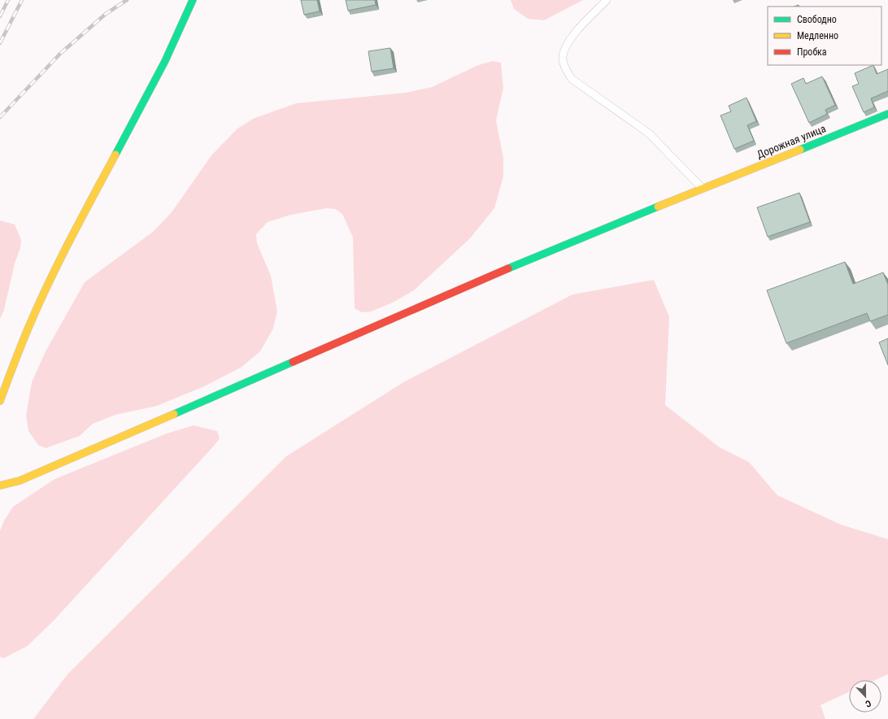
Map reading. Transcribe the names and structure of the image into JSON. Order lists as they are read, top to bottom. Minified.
{"streets":{"street":["Дорожная улица"]},"legend":["Свободно","Медленно","Пробка"],"north":"bottom"}
